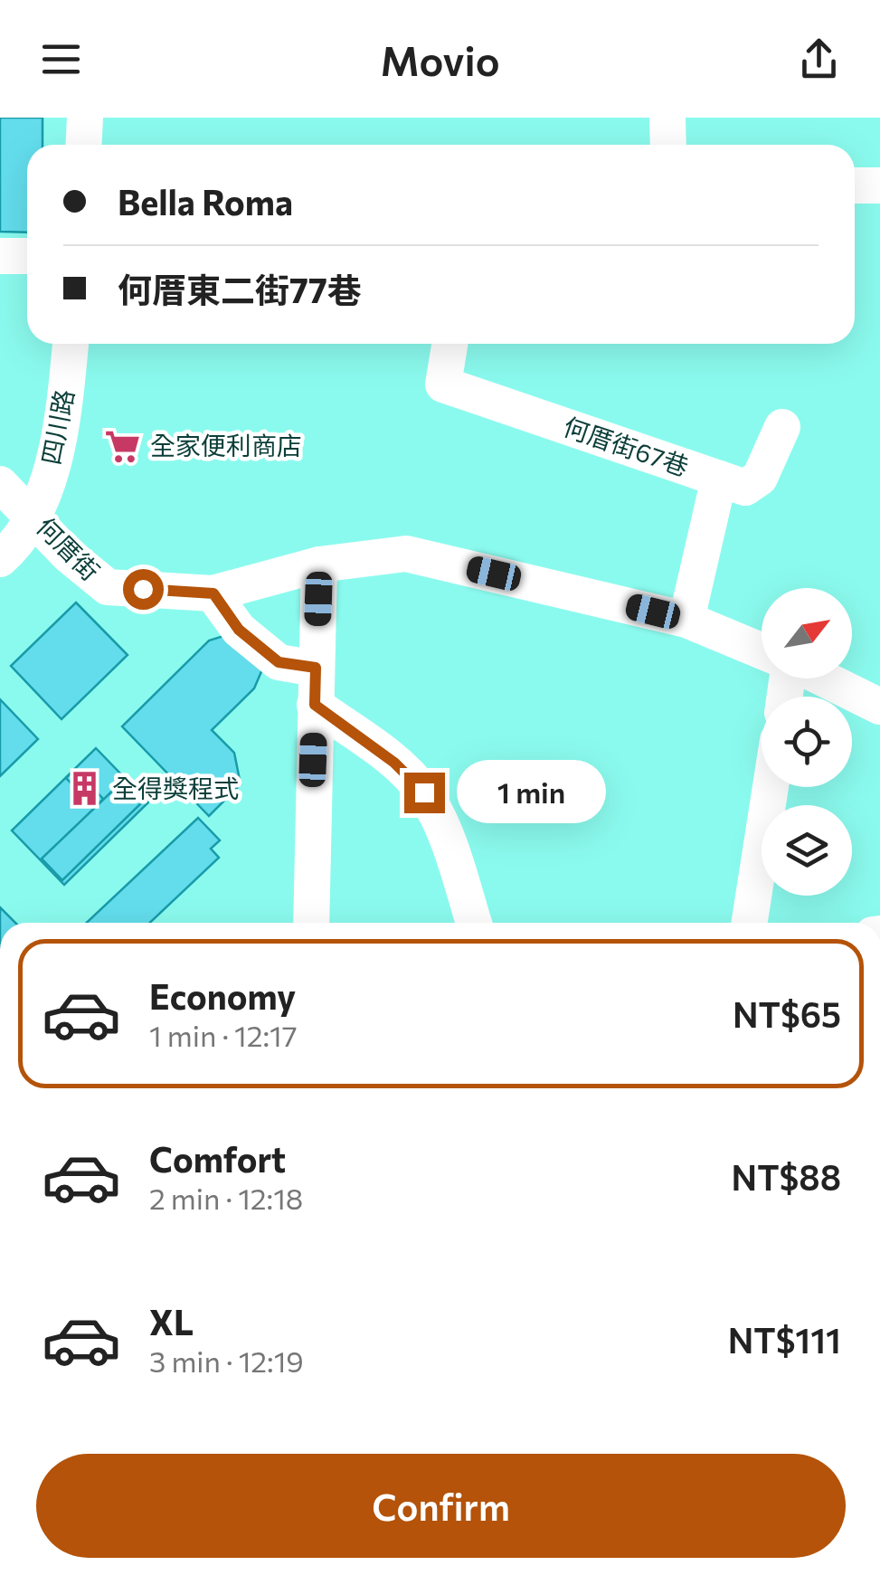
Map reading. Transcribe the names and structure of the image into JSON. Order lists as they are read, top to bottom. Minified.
{"streets":{"street":["四川路","何厝街67巷","何厝街"]},"crossings":[["四川路","何厝街"],["何厝街67巷","何厝街"]],"places":{"supermarket":["全家便利商店"],"building":["全得獎程式"]},"north":"top right","page":{"header":"Movio","banner":["Bella Roma","何厝東二街77巷"],"bubble":"1 min","list":[{"name":"Economy","note":"1 min · 12:17","value":"NT$65"},{"name":"Comfort","note":"2 min · 12:18","value":"NT$88"},{"name":"XL","note":"3 min · 12:19","value":"NT$111"}],"buttons":"Confirm"}}
